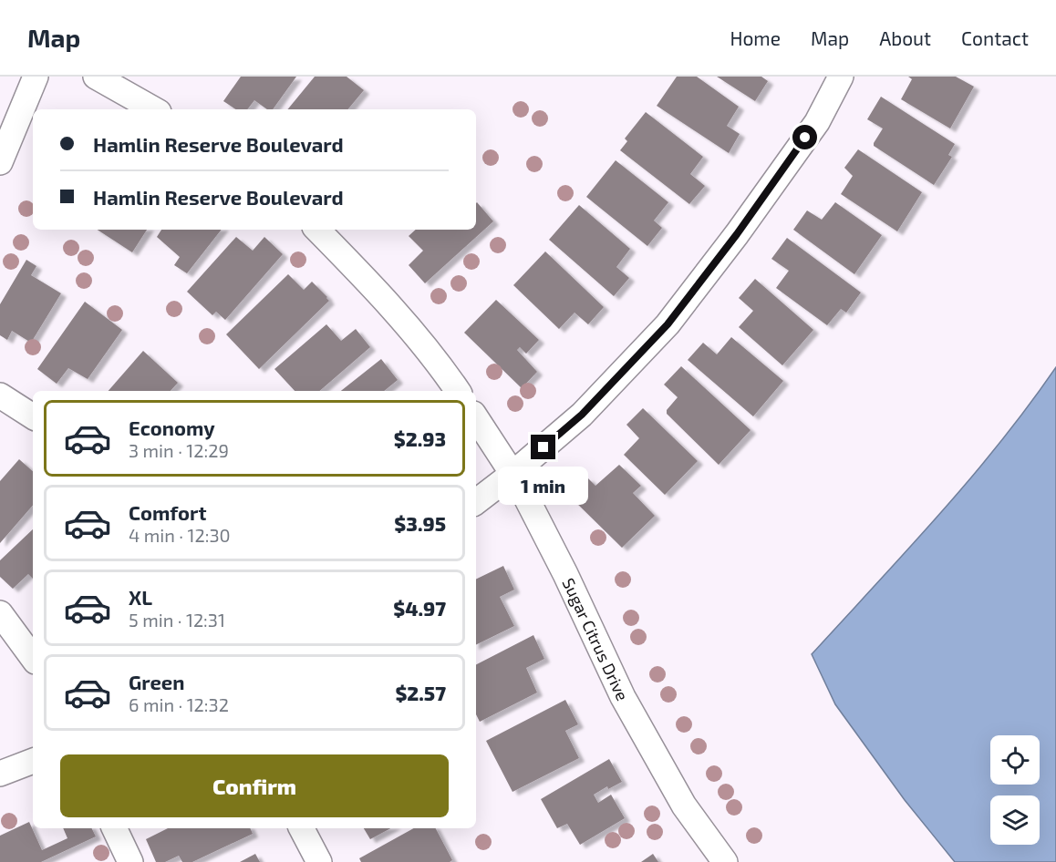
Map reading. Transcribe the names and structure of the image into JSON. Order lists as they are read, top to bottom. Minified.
{"streets":{"street":["Sugar Citrus Drive"]},"page":{"header":"Map","nav":["Home","Map","About","Contact"],"banner":["Hamlin Reserve Boulevard","Hamlin Reserve Boulevard"],"list":[{"name":"Economy","note":"3 min · 12:29","value":"$2.93"},{"name":"Comfort","note":"4 min · 12:30","value":"$3.95"},{"name":"XL","note":"5 min · 12:31","value":"$4.97"},{"name":"Green","note":"6 min · 12:32","value":"$2.57"}],"bubble":"1 min","buttons":"Confirm"}}
